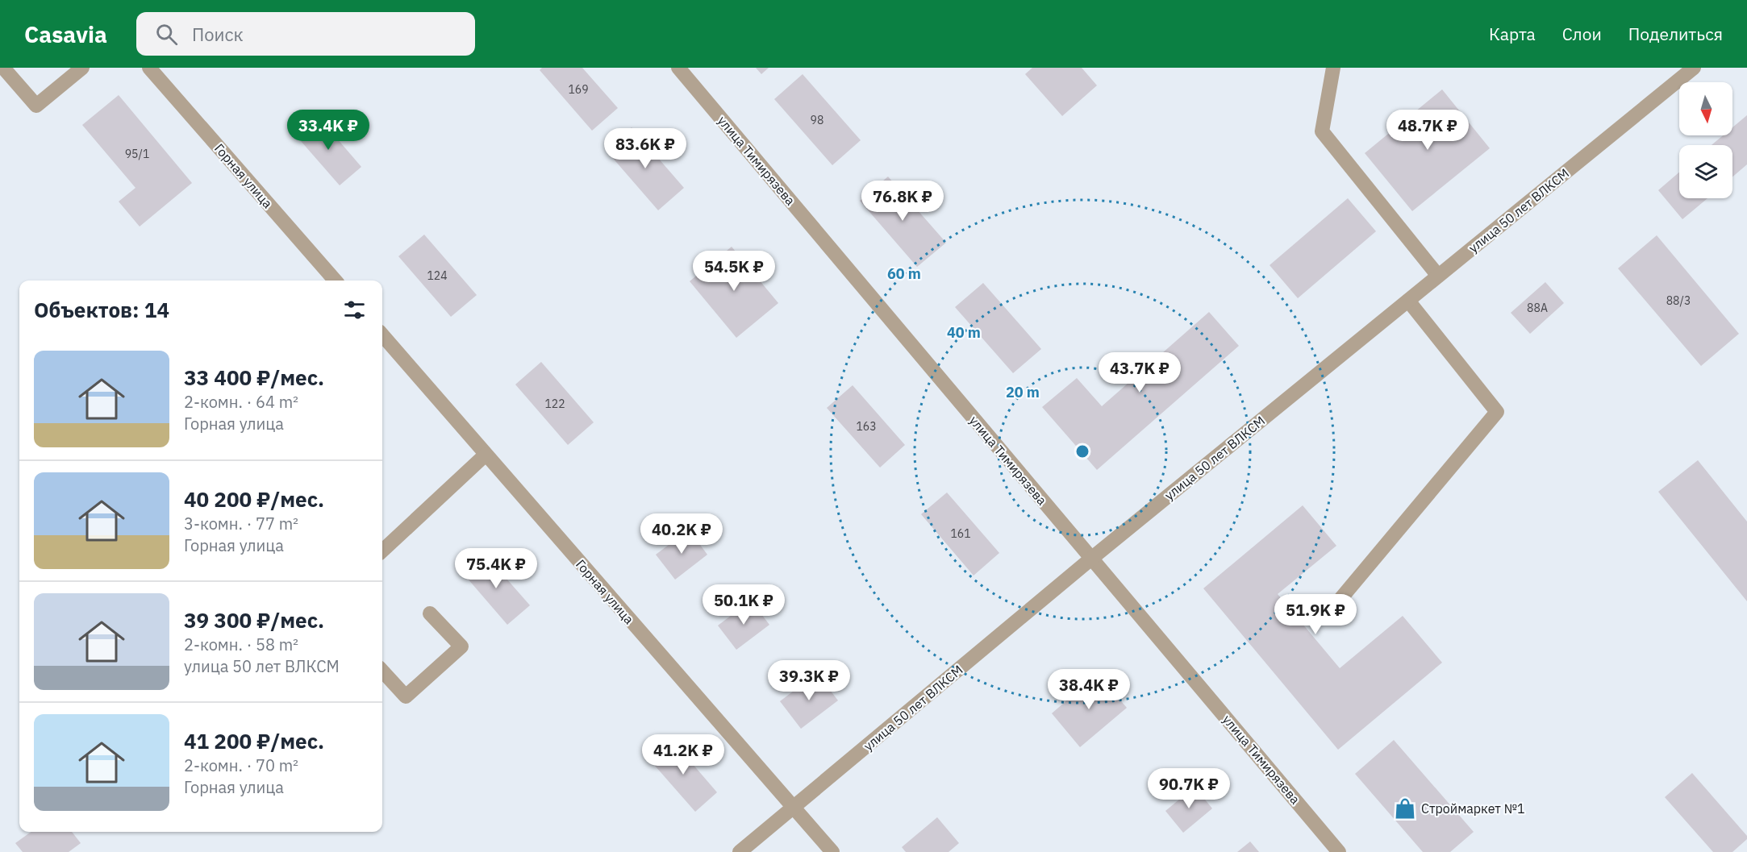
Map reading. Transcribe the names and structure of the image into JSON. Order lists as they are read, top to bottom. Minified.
{"streets":{"street":["улица Тимирязева","Горная улица","улица 50 лет ВЛКСМ"]},"crossings":[["улица Тимирязева","улица 50 лет ВЛКСМ"],["Горная улица","улица 50 лет ВЛКСМ"]],"places":{"shop":["Строймаркет №1"]},"house_numbers":["169","98","95/1","124","88/3","88А","122","163","161"],"north":"bottom","page":{"header":"Casavia","search":"Поиск","nav":["Карта","Слои","Поделиться"],"price":["33.4K ₽","48.7K ₽","83.6K ₽","76.8K ₽","54.5K ₽","43.7K ₽","40.2K ₽","75.4K ₽","50.1K ₽","51.9K ₽","39.3K ₽","38.4K ₽","41.2K ₽","90.7K ₽"],"heading":"Объектов: 14","list":[{"name":"33 400 ₽/мес.","note":"2-комн. · 64 m² · Горная улица"},{"name":"40 200 ₽/мес.","note":"3-комн. · 77 m² · Горная улица"},{"name":"39 300 ₽/мес.","note":"2-комн. · 58 m² · улица 50 лет ВЛКСМ"},{"name":"41 200 ₽/мес.","note":"2-комн. · 70 m² · Горная улица"}]},"rings":["60 m","40 m","20 m"]}
